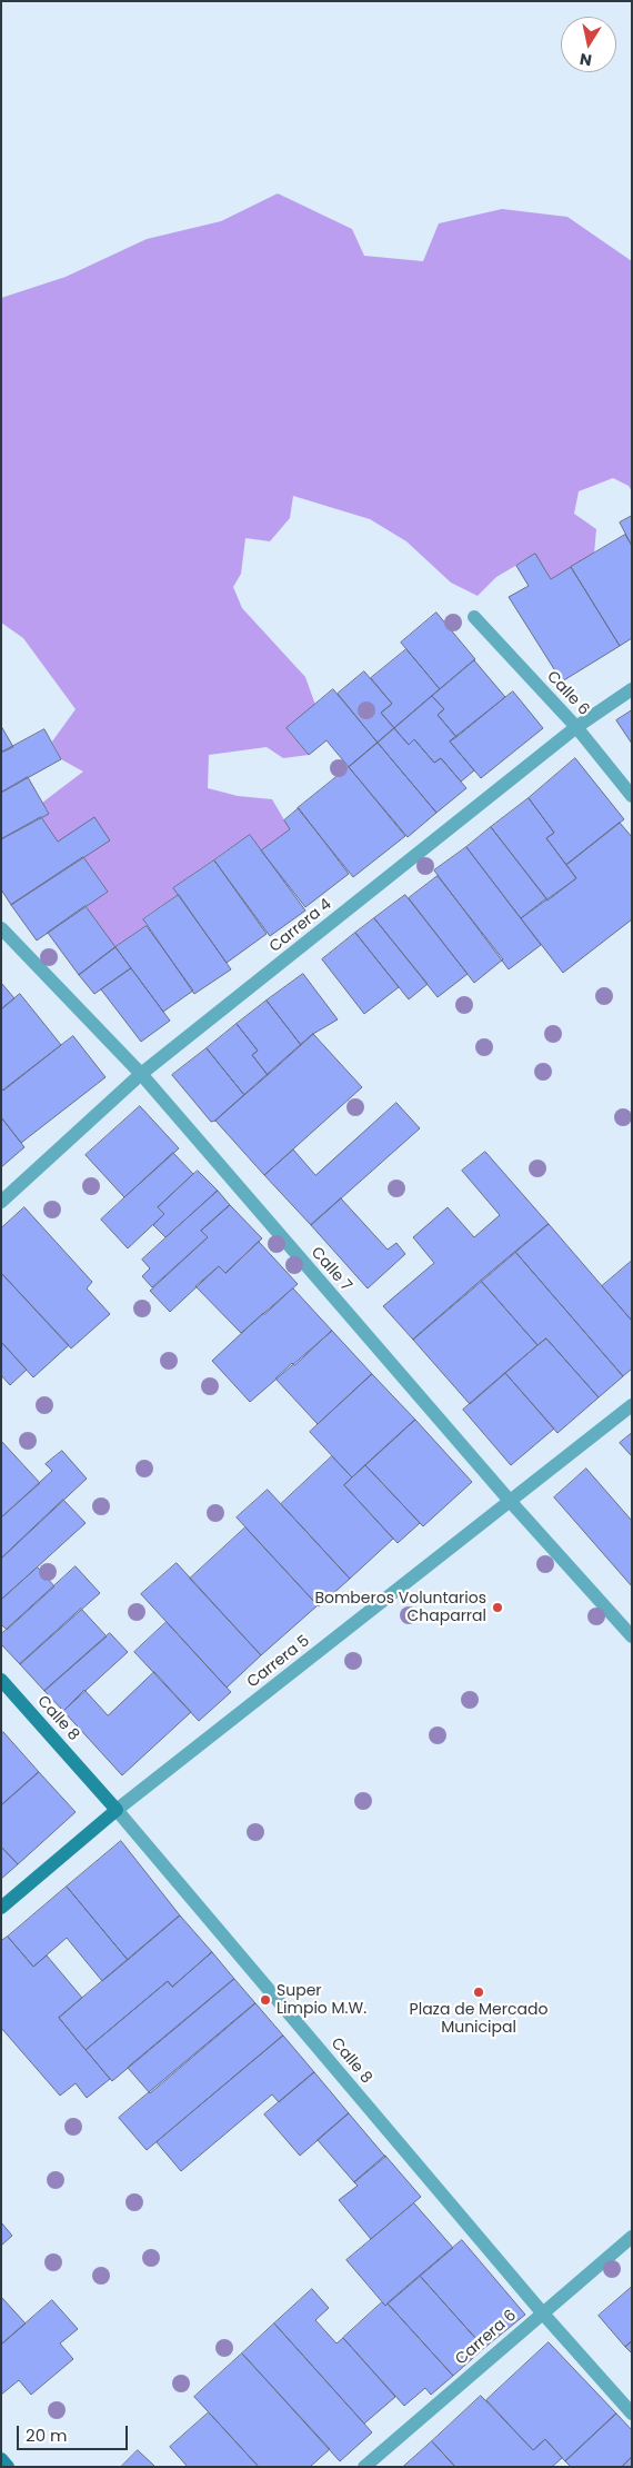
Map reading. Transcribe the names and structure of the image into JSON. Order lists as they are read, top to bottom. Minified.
{"streets":{"street":["Calle 6","Carrera 4","Calle 7","Carrera 5","Calle 8","Carrera 6"]},"crossings":[["Calle 6","Carrera 4"],["Carrera 4","Calle 7"],["Calle 7","Carrera 5"],["Carrera 5","Calle 8"],["Calle 8","Carrera 6"]],"places":["Bomberos Voluntarios Chaparral","Plaza de Mercado Municipal","Super Limpio M.W."],"scale_bar":"20 m","north":"bottom"}
